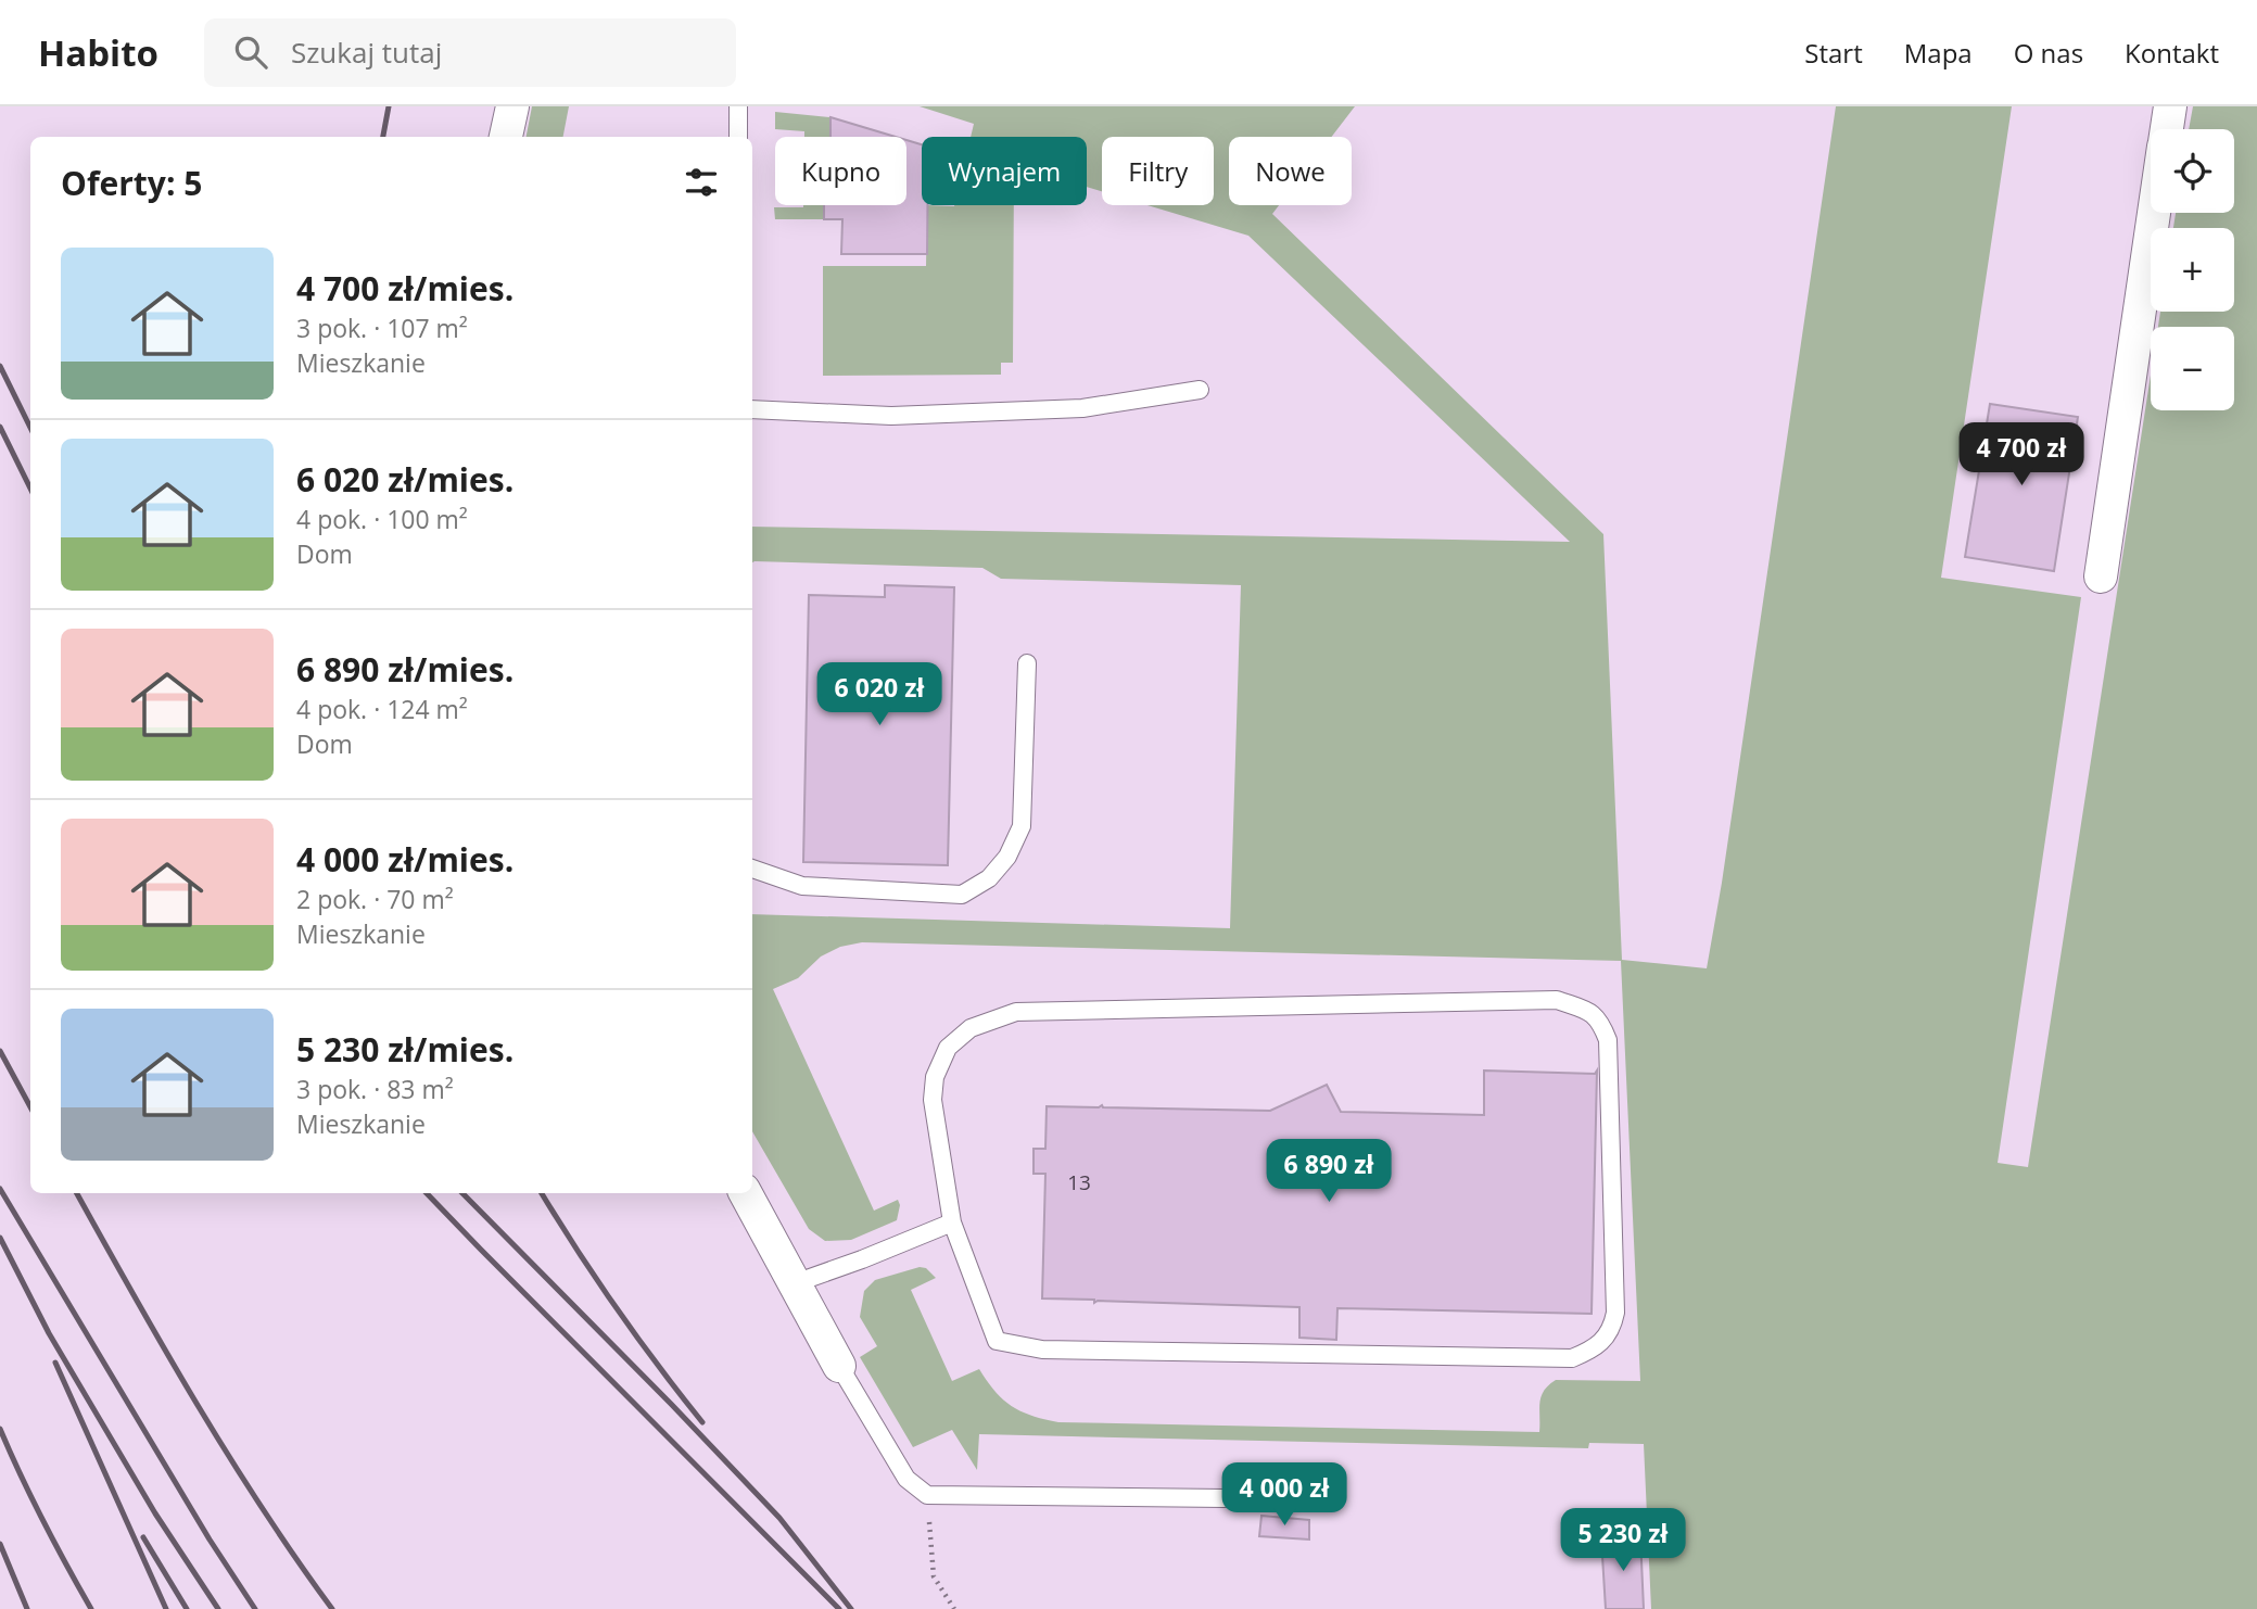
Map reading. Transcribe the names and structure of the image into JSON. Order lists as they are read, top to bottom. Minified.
{"house_numbers":["13"],"page":{"header":"Habito","search":"Szukaj tutaj","nav":["Start","Mapa","O nas","Kontakt"],"map_buttons":["+","−"],"chip":["Kupno","Wynajem","Filtry","Nowe"],"heading":"Oferty: 5","list":[{"name":"4 700 zł/mies.","note":"3 pok. · 107 m² · Mieszkanie"},{"name":"6 020 zł/mies.","note":"4 pok. · 100 m² · Dom"},{"name":"6 890 zł/mies.","note":"4 pok. · 124 m² · Dom"},{"name":"4 000 zł/mies.","note":"2 pok. · 70 m² · Mieszkanie"},{"name":"5 230 zł/mies.","note":"3 pok. · 83 m² · Mieszkanie"}],"price":["4 700 zł","6 020 zł","6 890 zł","4 000 zł","5 230 zł"]}}
